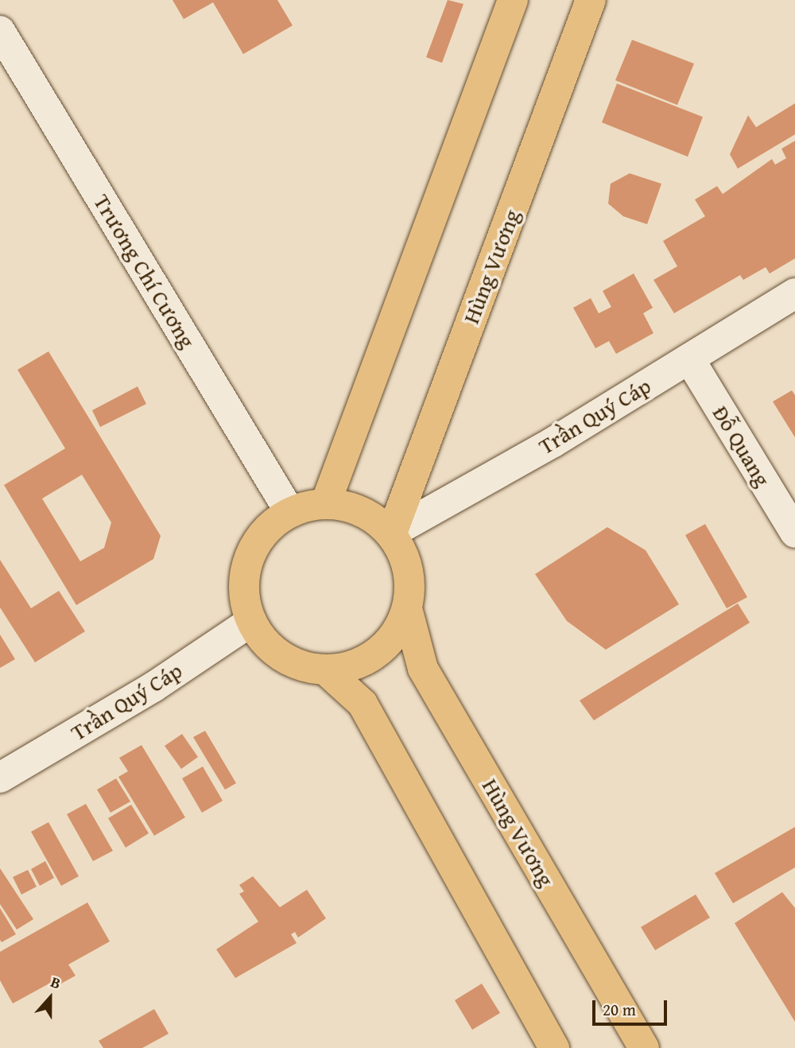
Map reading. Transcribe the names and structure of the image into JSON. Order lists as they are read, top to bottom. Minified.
{"streets":{"main road":["Hùng Vương"],"street":["Trương Chí Cương","Trần Quý Cáp","Đỗ Quang"]},"crossings":[["Hùng Vương","Trương Chí Cương"],["Hùng Vương","Trần Quý Cáp"],["Trương Chí Cương","Trần Quý Cáp"],["Trần Quý Cáp","Đỗ Quang"]],"scale_bar":"20 m","north":"top"}
